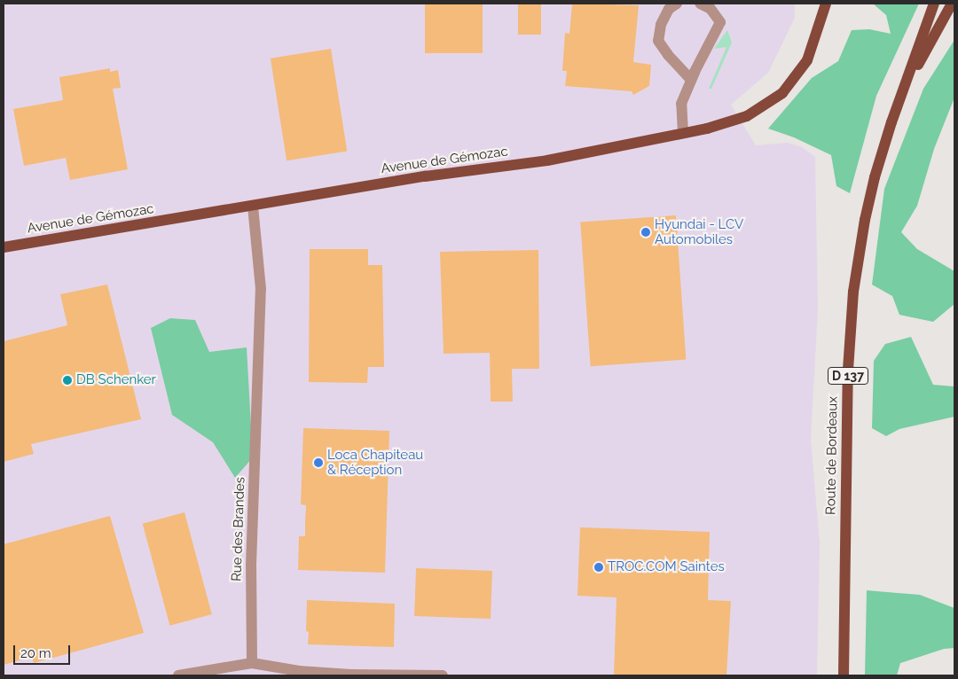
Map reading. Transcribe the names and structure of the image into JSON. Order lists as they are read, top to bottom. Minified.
{"streets":{"main road":["Avenue de Gémozac","D 137","Route de Bordeaux"],"street":["Rue des Brandes"]},"crossings":[["Avenue de Gémozac","Rue des Brandes"]],"places":["Hyundai - LCV Automobiles","DB Schenker","Loca Chapiteau & Réception","TROC.COM Saintes"],"scale_bar":"20 m"}
